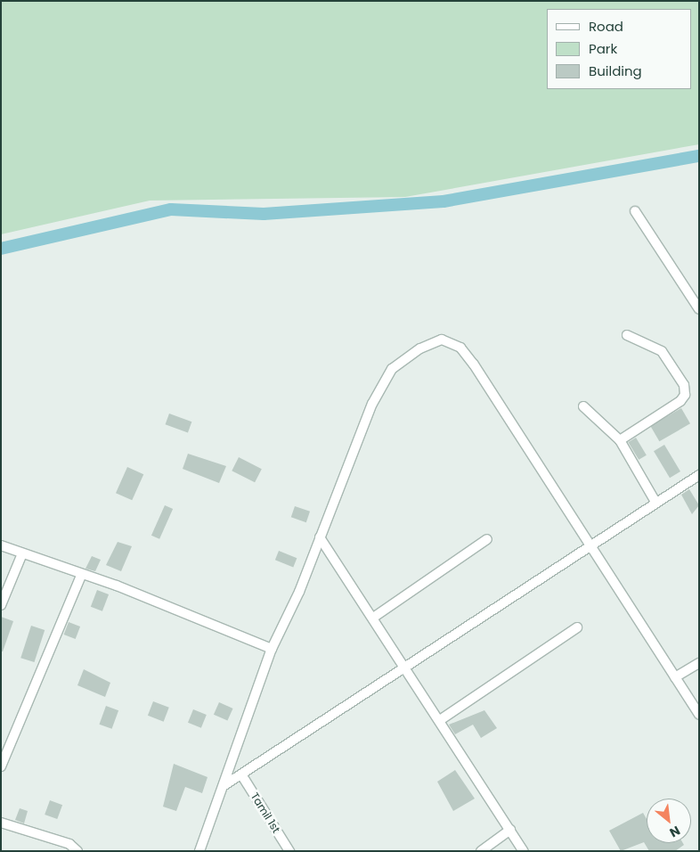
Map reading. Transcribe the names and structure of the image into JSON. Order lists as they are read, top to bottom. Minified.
{"streets":{"street":["Tamil 1st"]},"legend":["Road","Park","Building"],"north":"bottom right"}
